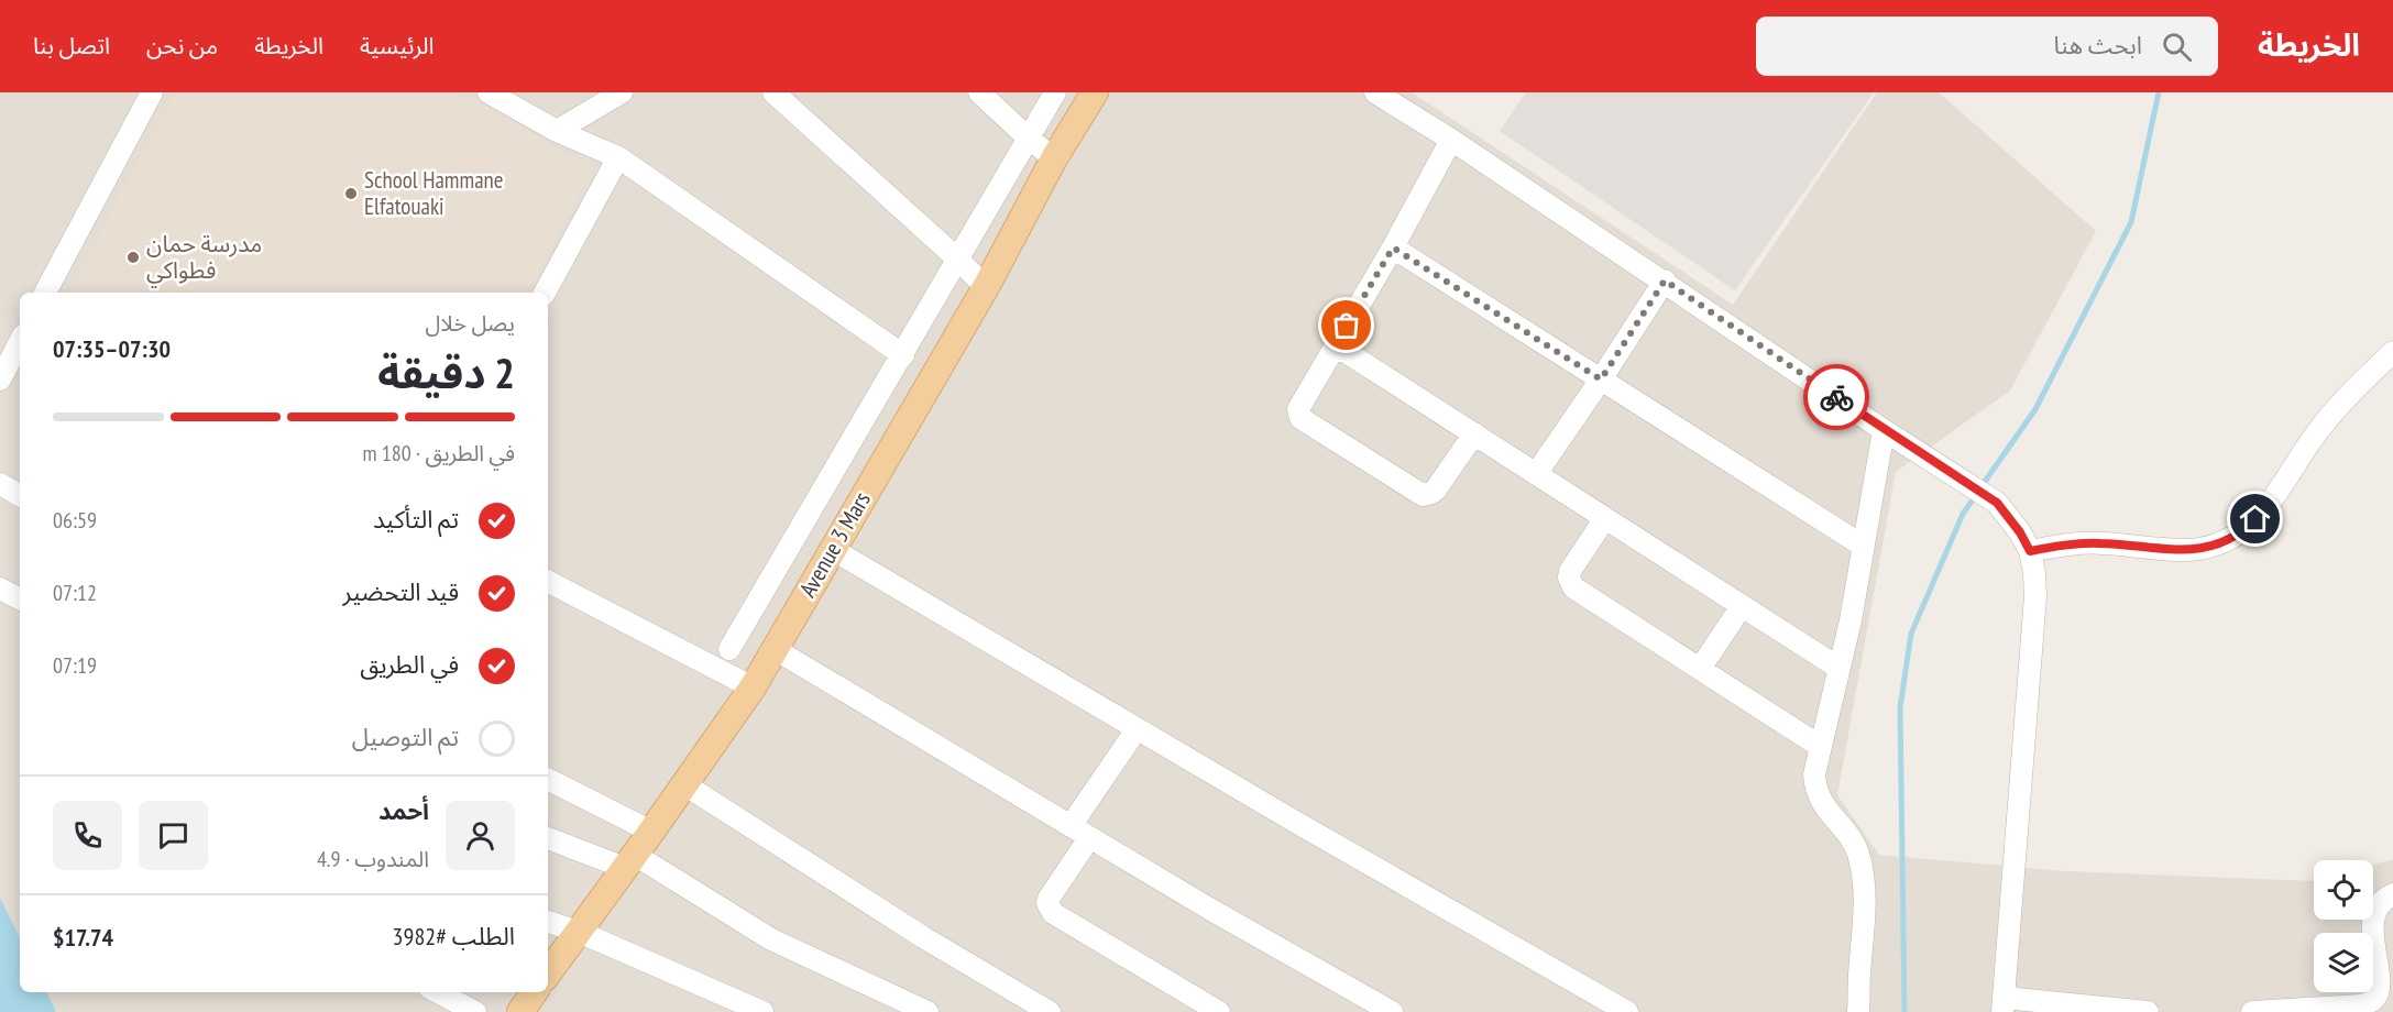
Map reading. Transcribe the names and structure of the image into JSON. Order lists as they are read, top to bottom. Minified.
{"streets":{"main road":["Avenue 3 Mars"]},"places":["School Hammane Elfatouaki","مدرسة حمان فطواكي"],"page":{"header":"الخريطة","search":"ابحث هنا","nav":["الرئيسية","الخريطة","من نحن","اتصل بنا"],"heading":["2 دقيقة","يصل خلال","07:30–07:35"],"panel":["أحمد","المندوب · 4.9","الطلب #3982","$17.74"],"bar":"في الطريق · 180 m","list":[["تم التأكيد","06:59"],["قيد التحضير","07:12"],["في الطريق","07:19"],"تم التوصيل"]}}
